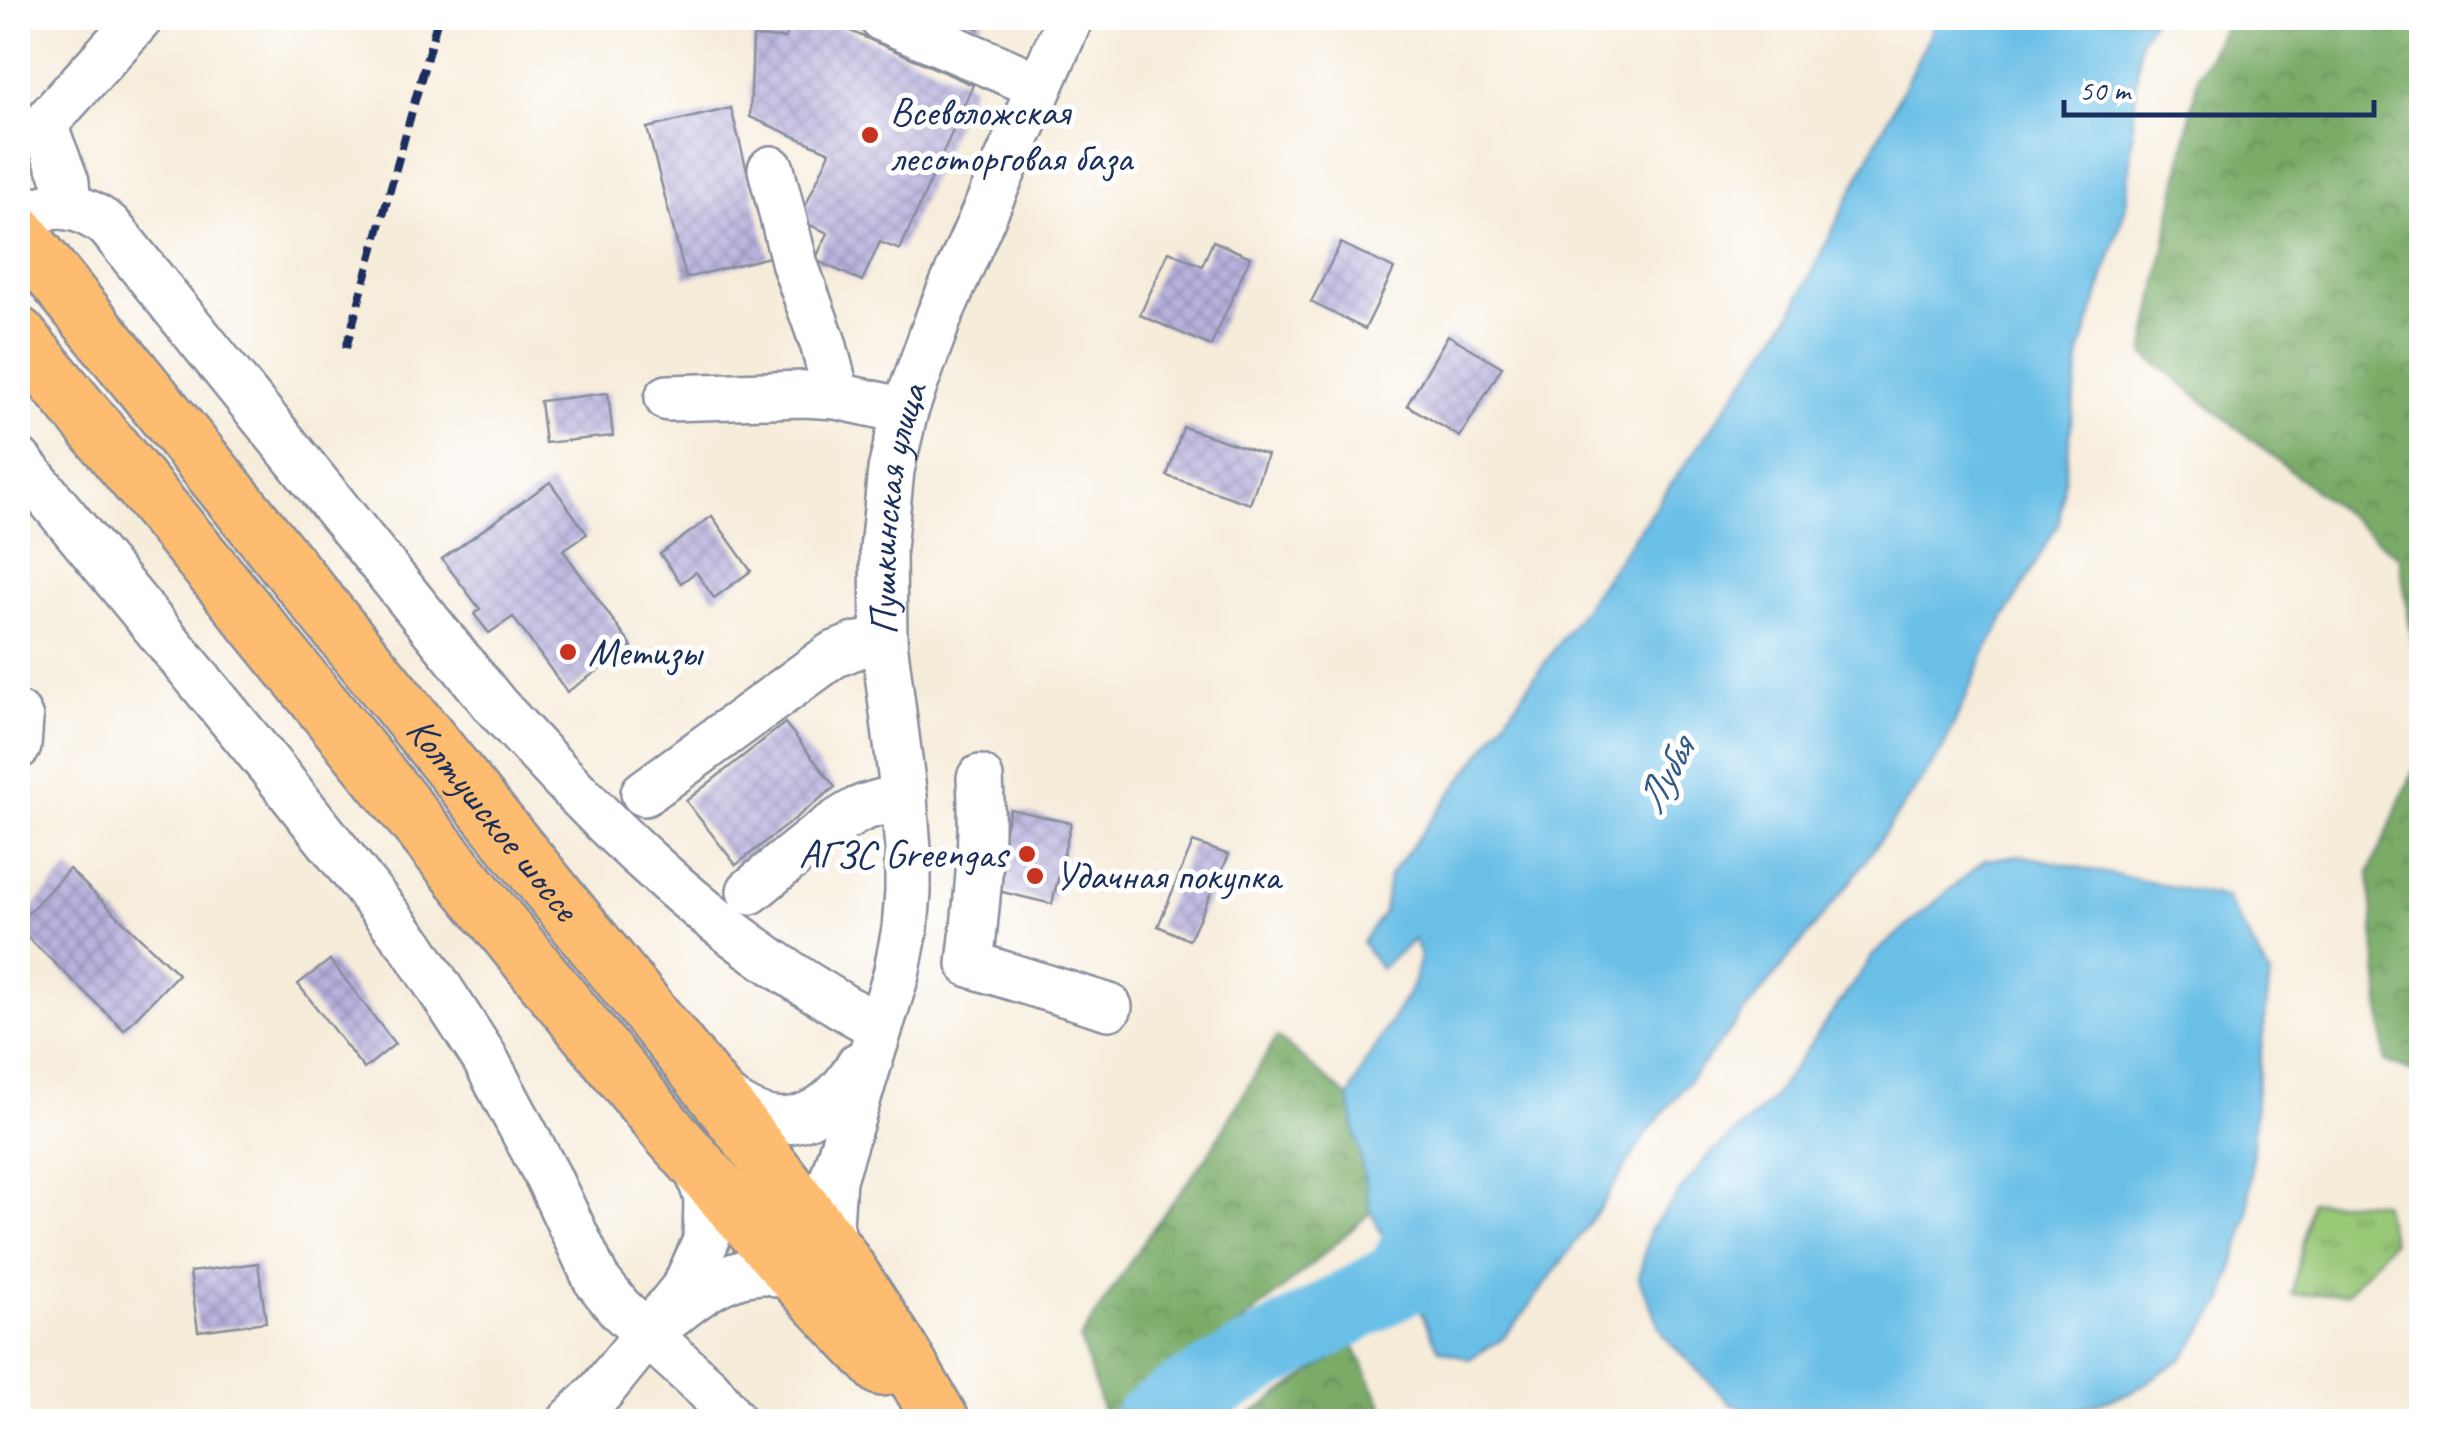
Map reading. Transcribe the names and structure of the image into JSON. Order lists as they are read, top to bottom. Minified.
{"streets":{"main road":["Колтушское шоссе"],"street":["Пушкинская улица"]},"crossings":[["Пушкинская улица","Колтушское шоссе"]],"water":["Лубья"],"places":["Всеволожская лесоторговая база","Метизы","АГЗС Greengas","Удачная покупка"],"scale_bar":"50 m"}
